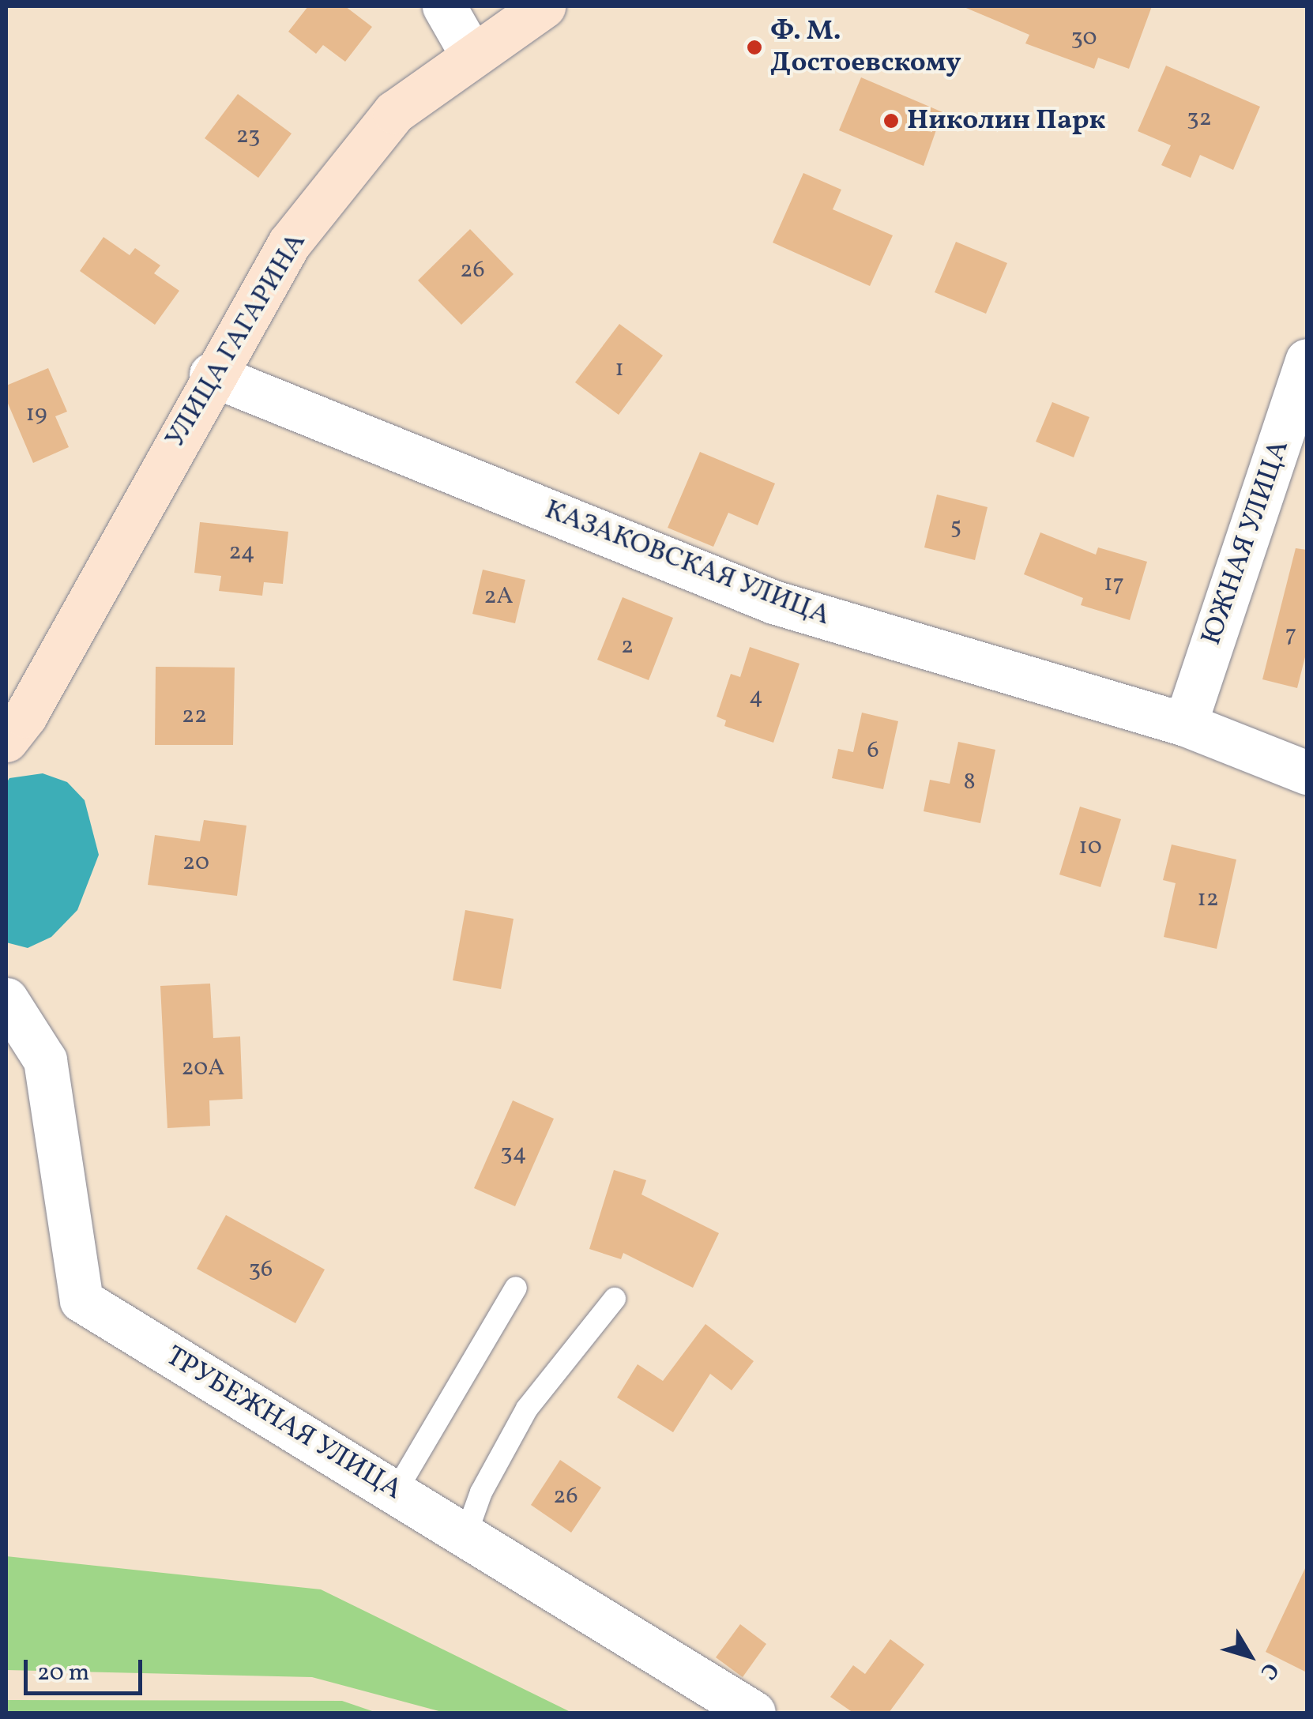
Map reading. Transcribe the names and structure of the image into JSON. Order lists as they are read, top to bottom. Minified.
{"streets":{"street":["УЛИЦА ГАГАРИНА","ЮЖНАЯ УЛИЦА","КАЗАКОВСКАЯ УЛИЦА","ТРУБЕЖНАЯ УЛИЦА"]},"crossings":[["УЛИЦА ГАГАРИНА","КАЗАКОВСКАЯ УЛИЦА"],["ЮЖНАЯ УЛИЦА","КАЗАКОВСКАЯ УЛИЦА"]],"places":["Ф. М. Достоевскому","Николин Парк"],"house_numbers":["30","32","23","26","1","19","5","24","17","2А","7","2","4","22","6","8","10","20","12","20А","34","36","26"],"scale_bar":"20 m","north":"bottom right"}
